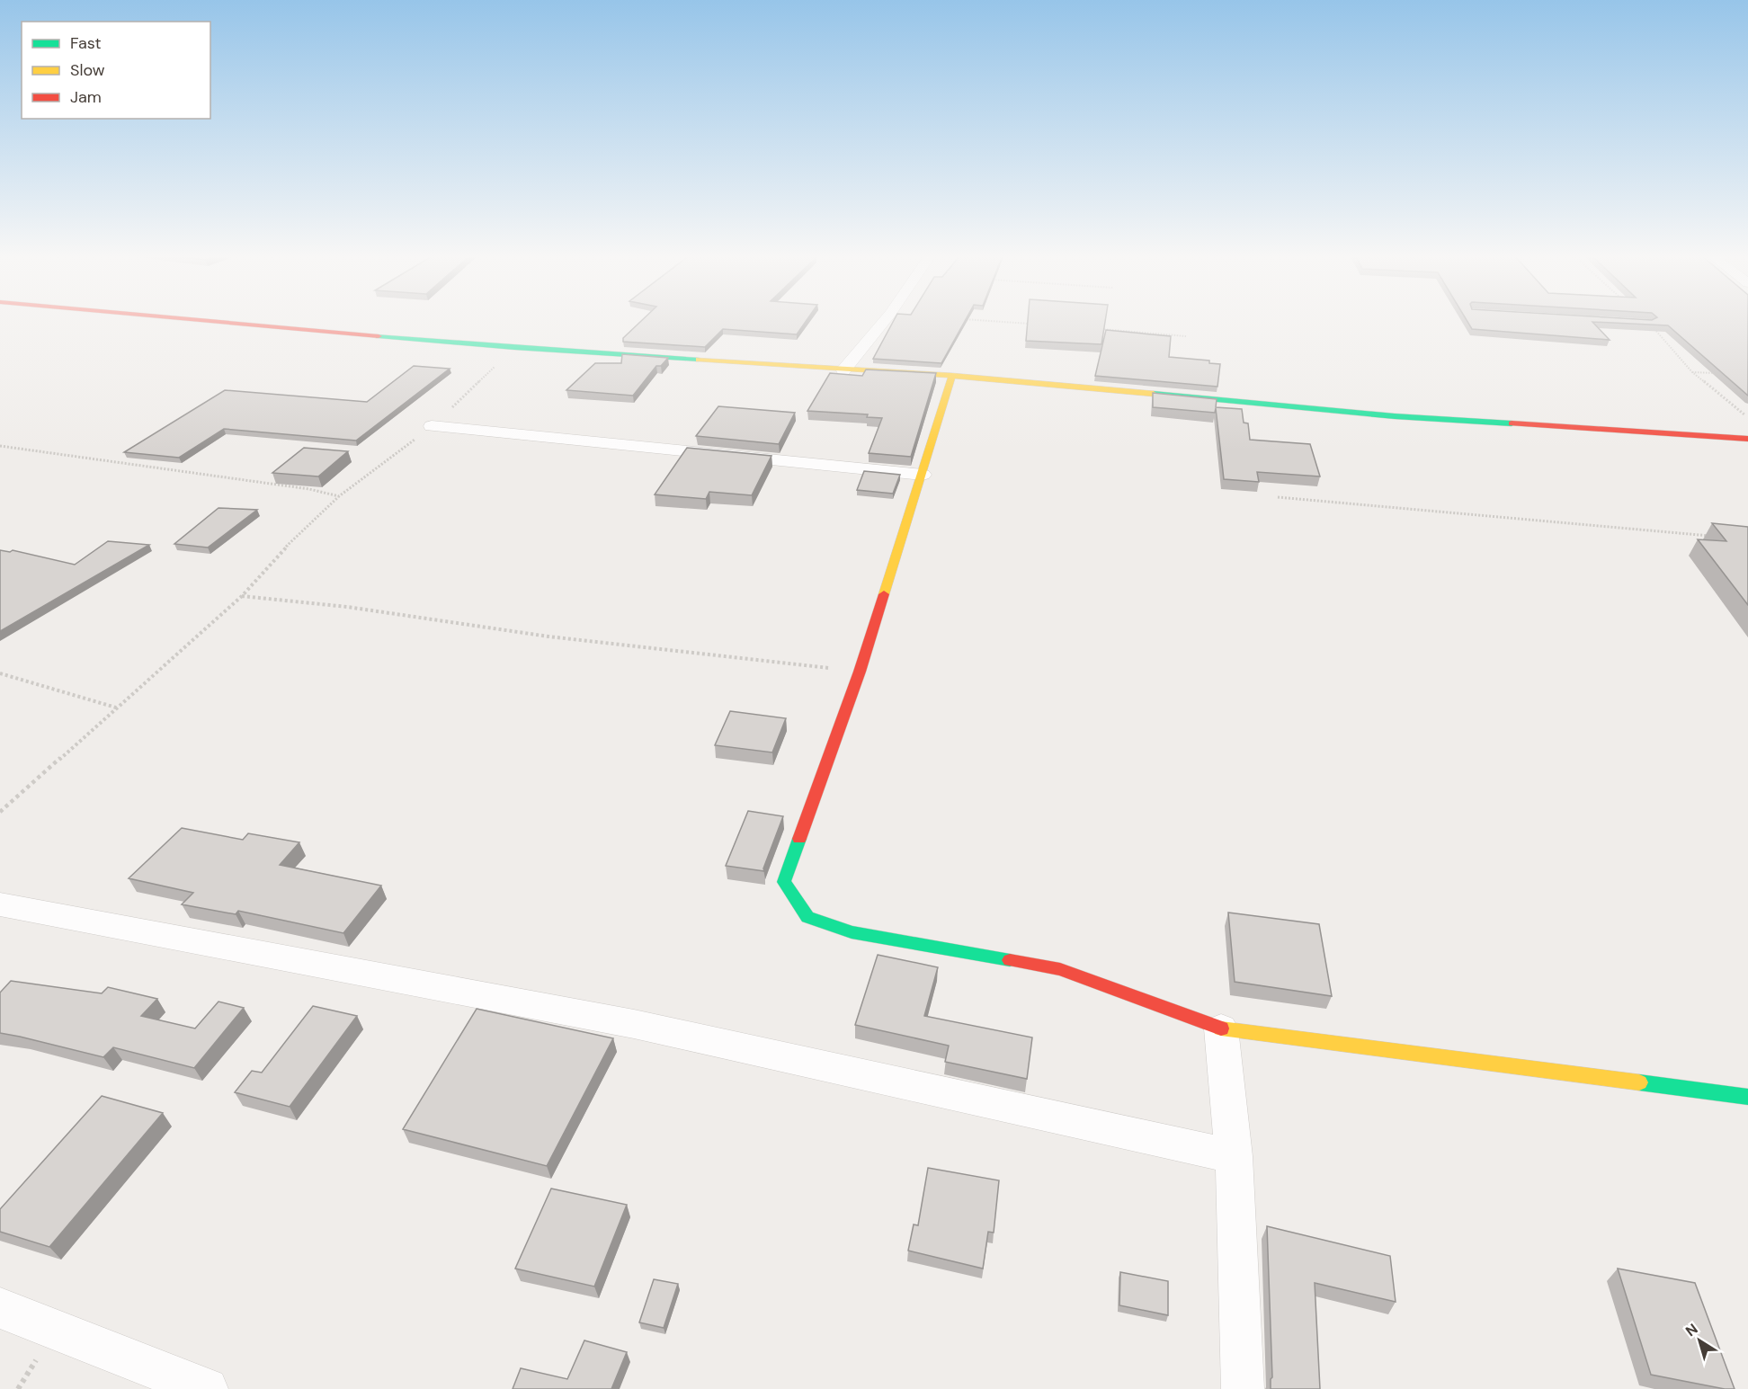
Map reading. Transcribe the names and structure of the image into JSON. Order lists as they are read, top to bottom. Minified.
{"legend":["Fast","Slow","Jam"],"north":"top left"}
